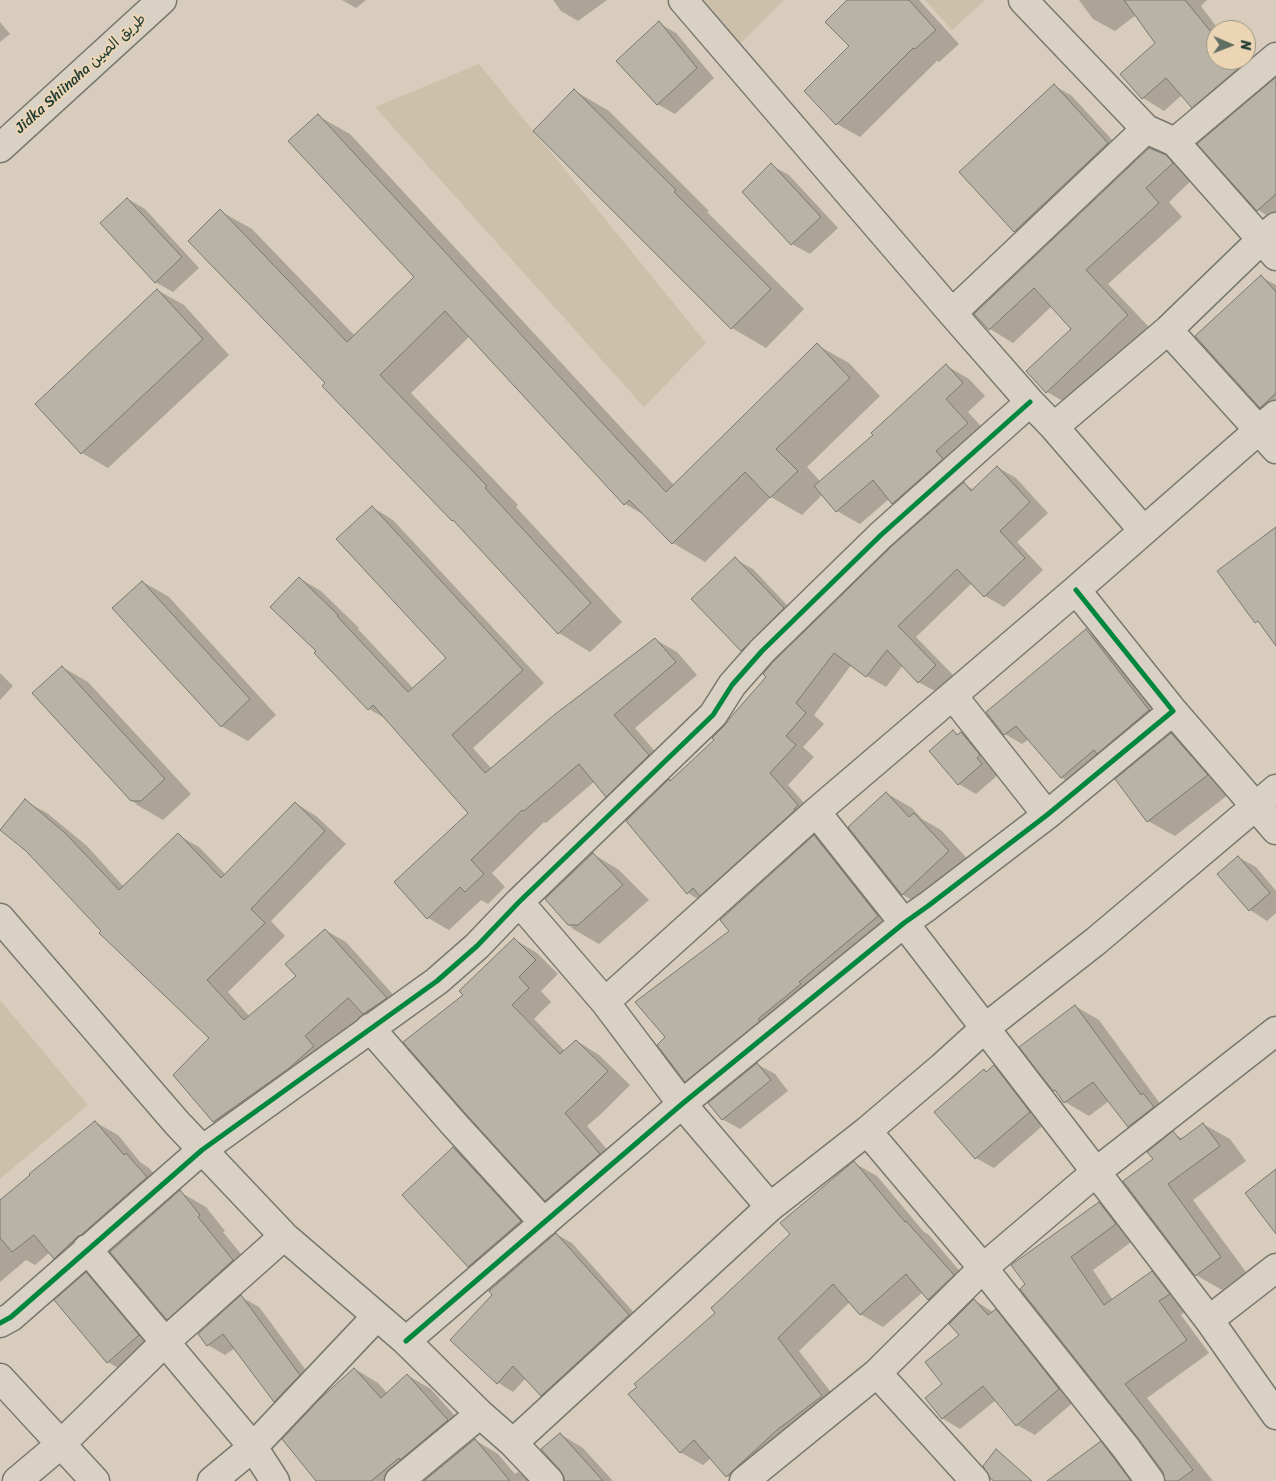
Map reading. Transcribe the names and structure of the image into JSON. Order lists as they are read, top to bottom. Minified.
{"streets":{"street":["Jidka Shiinaha طريق الصين"]},"north":"right"}
